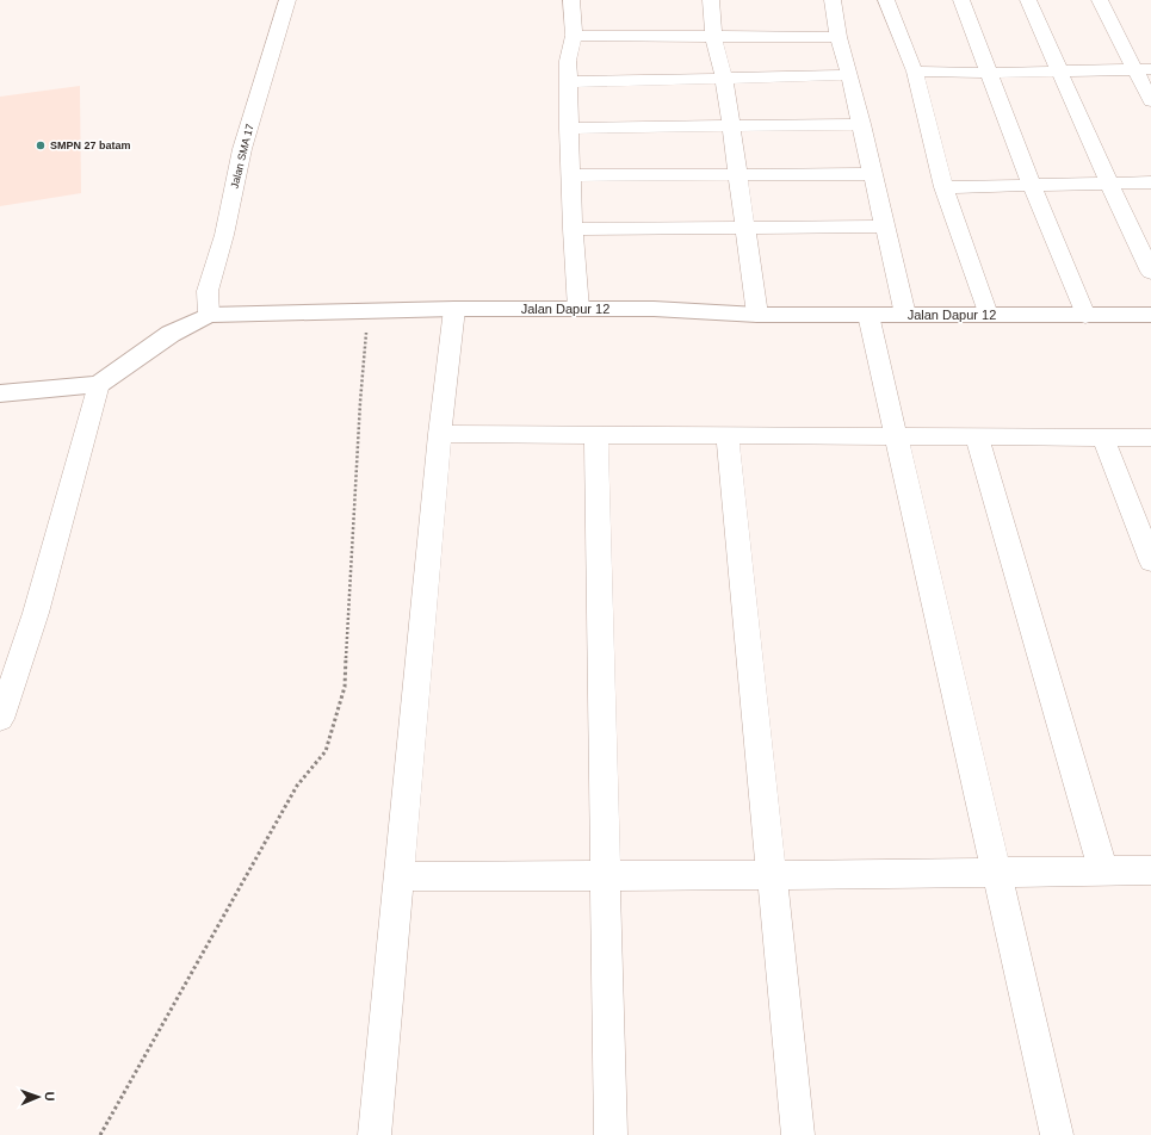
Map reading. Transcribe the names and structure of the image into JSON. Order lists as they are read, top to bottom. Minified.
{"streets":{"street":["Jalan SMA 17","Jalan Dapur 12"]},"crossings":[["Jalan SMA 17","Jalan Dapur 12"]],"places":["SMPN 27 batam"],"north":"right"}
